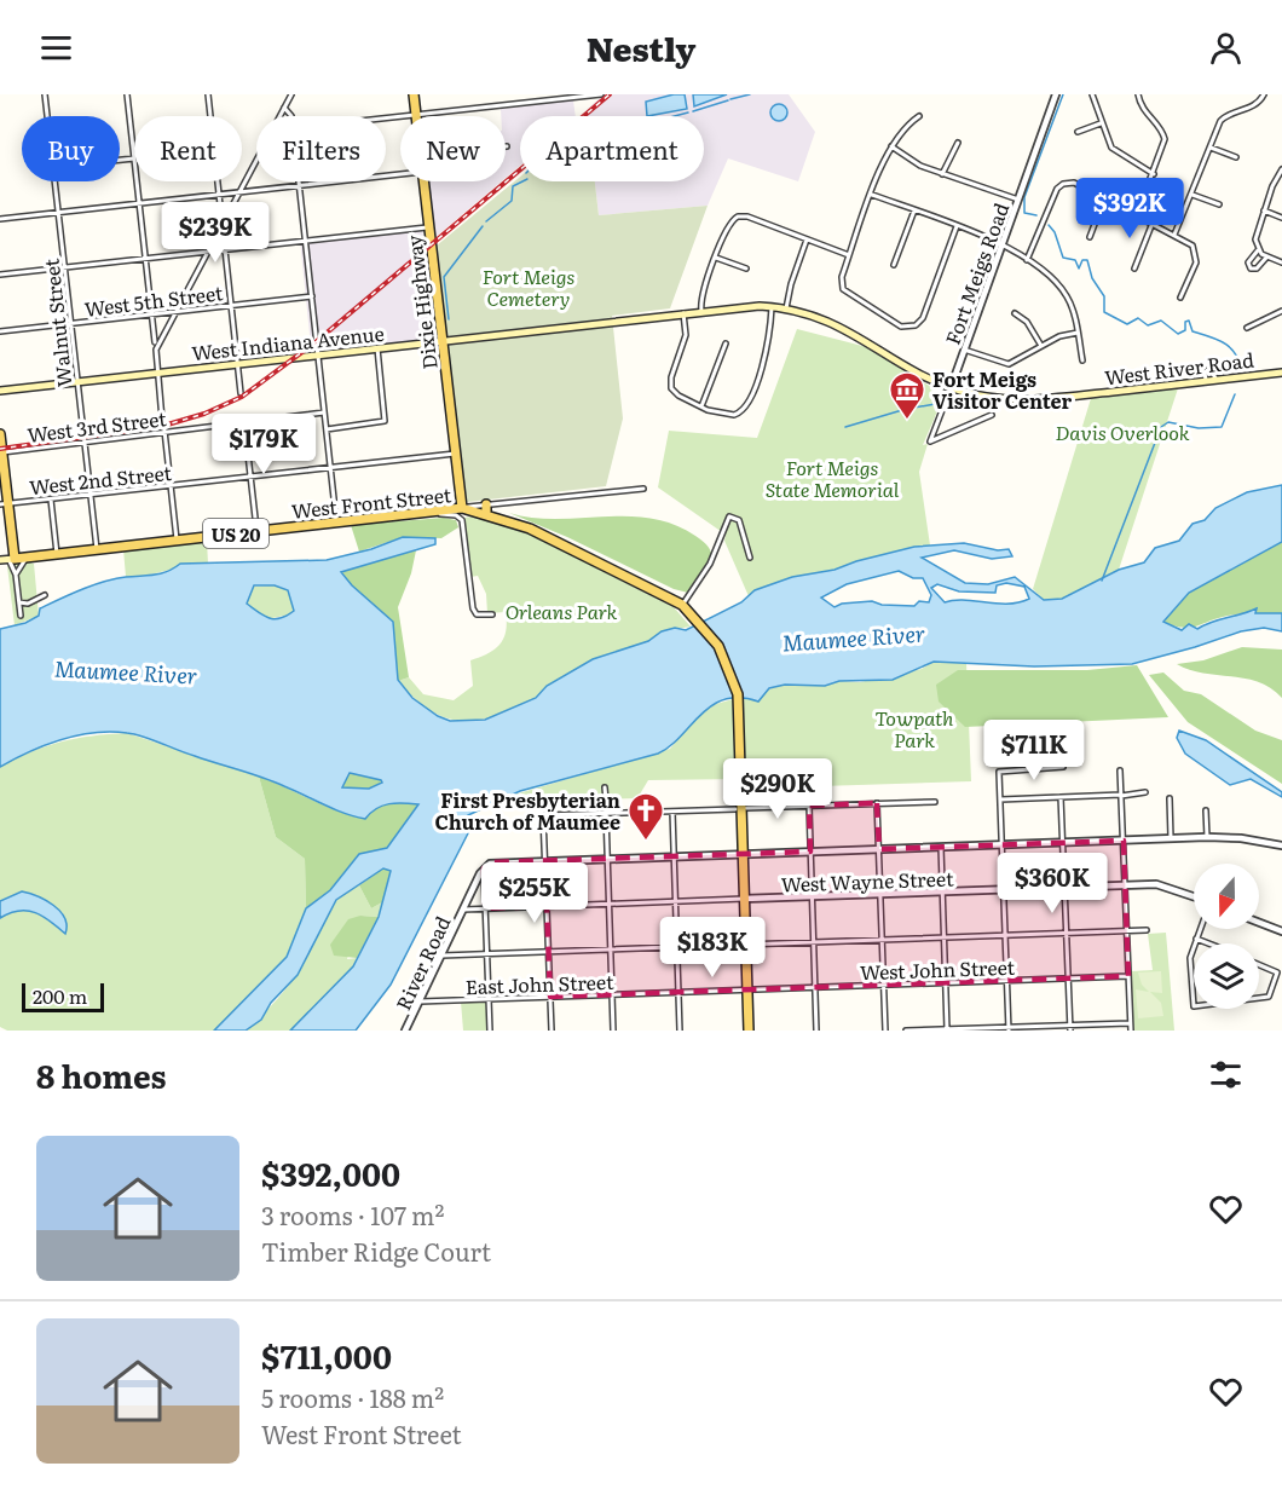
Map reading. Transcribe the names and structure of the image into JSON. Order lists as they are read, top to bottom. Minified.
{"streets":{"main road":["Dixie Highway","West Indiana Avenue","West River Road","West Front Street","US 20"],"street":["Fort Meigs Road","West 5th Street","Walnut Street","West 3rd Street","West 2nd Street","West Wayne Street","River Road","West John Street","East John Street"]},"crossings":[["Fort Meigs Road","West Indiana Avenue"],["Fort Meigs Road","West River Road"],["West 5th Street","Walnut Street"],["Dixie Highway","West Indiana Avenue"],["Dixie Highway","West 2nd Street"],["Dixie Highway","West Front Street"],["Dixie Highway","US 20"],["Walnut Street","West Indiana Avenue"],["Walnut Street","West 3rd Street"],["Walnut Street","West 2nd Street"],["Walnut Street","West Front Street"],["West Indiana Avenue","West River Road"],["West Front Street","US 20"],["US 20","West Wayne Street"],["US 20","West John Street"],["US 20","East John Street"],["River Road","East John Street"],["West John Street","East John Street"]],"water":["Maumee River"],"parks":["Fort Meigs Cemetery","Davis Overlook","Fort Meigs State Memorial","Orleans Park","Towpath Park"],"places":{"museum":["Fort Meigs Visitor Center"],"church":["First Presbyterian Church of Maumee"]},"scale_bar":"200 m","north":"bottom","page":{"header":"Nestly","chip":["Buy","Rent","Filters","New","Apartment"],"price":["$392K","$239K","$179K","$711K","$290K","$360K","$255K","$183K"],"scale":"200 m","heading":"8 homes","list":[{"name":"$392,000","note":"3 rooms · 107 m² · Timber Ridge Court"},{"name":"$711,000","note":"5 rooms · 188 m² · West Front Street"}]}}
